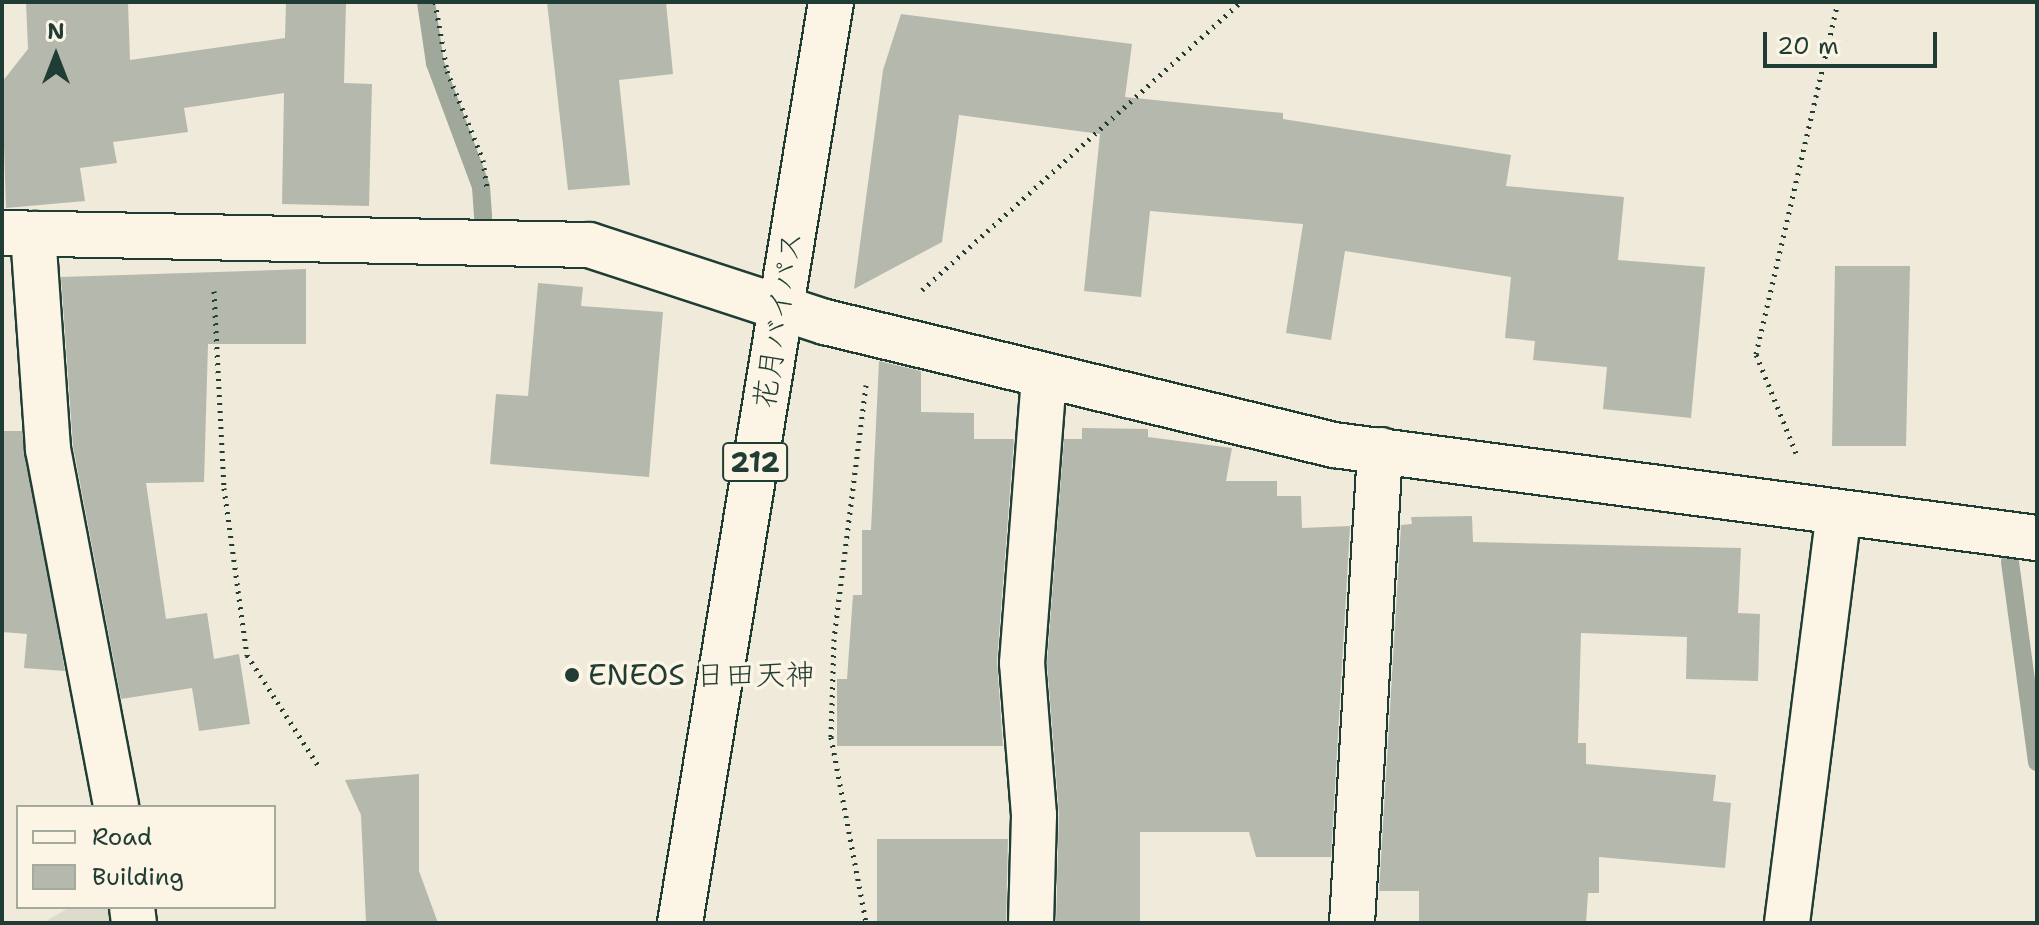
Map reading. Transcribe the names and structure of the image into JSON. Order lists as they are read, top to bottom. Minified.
{"streets":{"main road":["花月バイパス","212"]},"places":["ENEOS 日田天神"],"legend":["Road","Building"],"scale_bar":"20 m","north":"top"}
